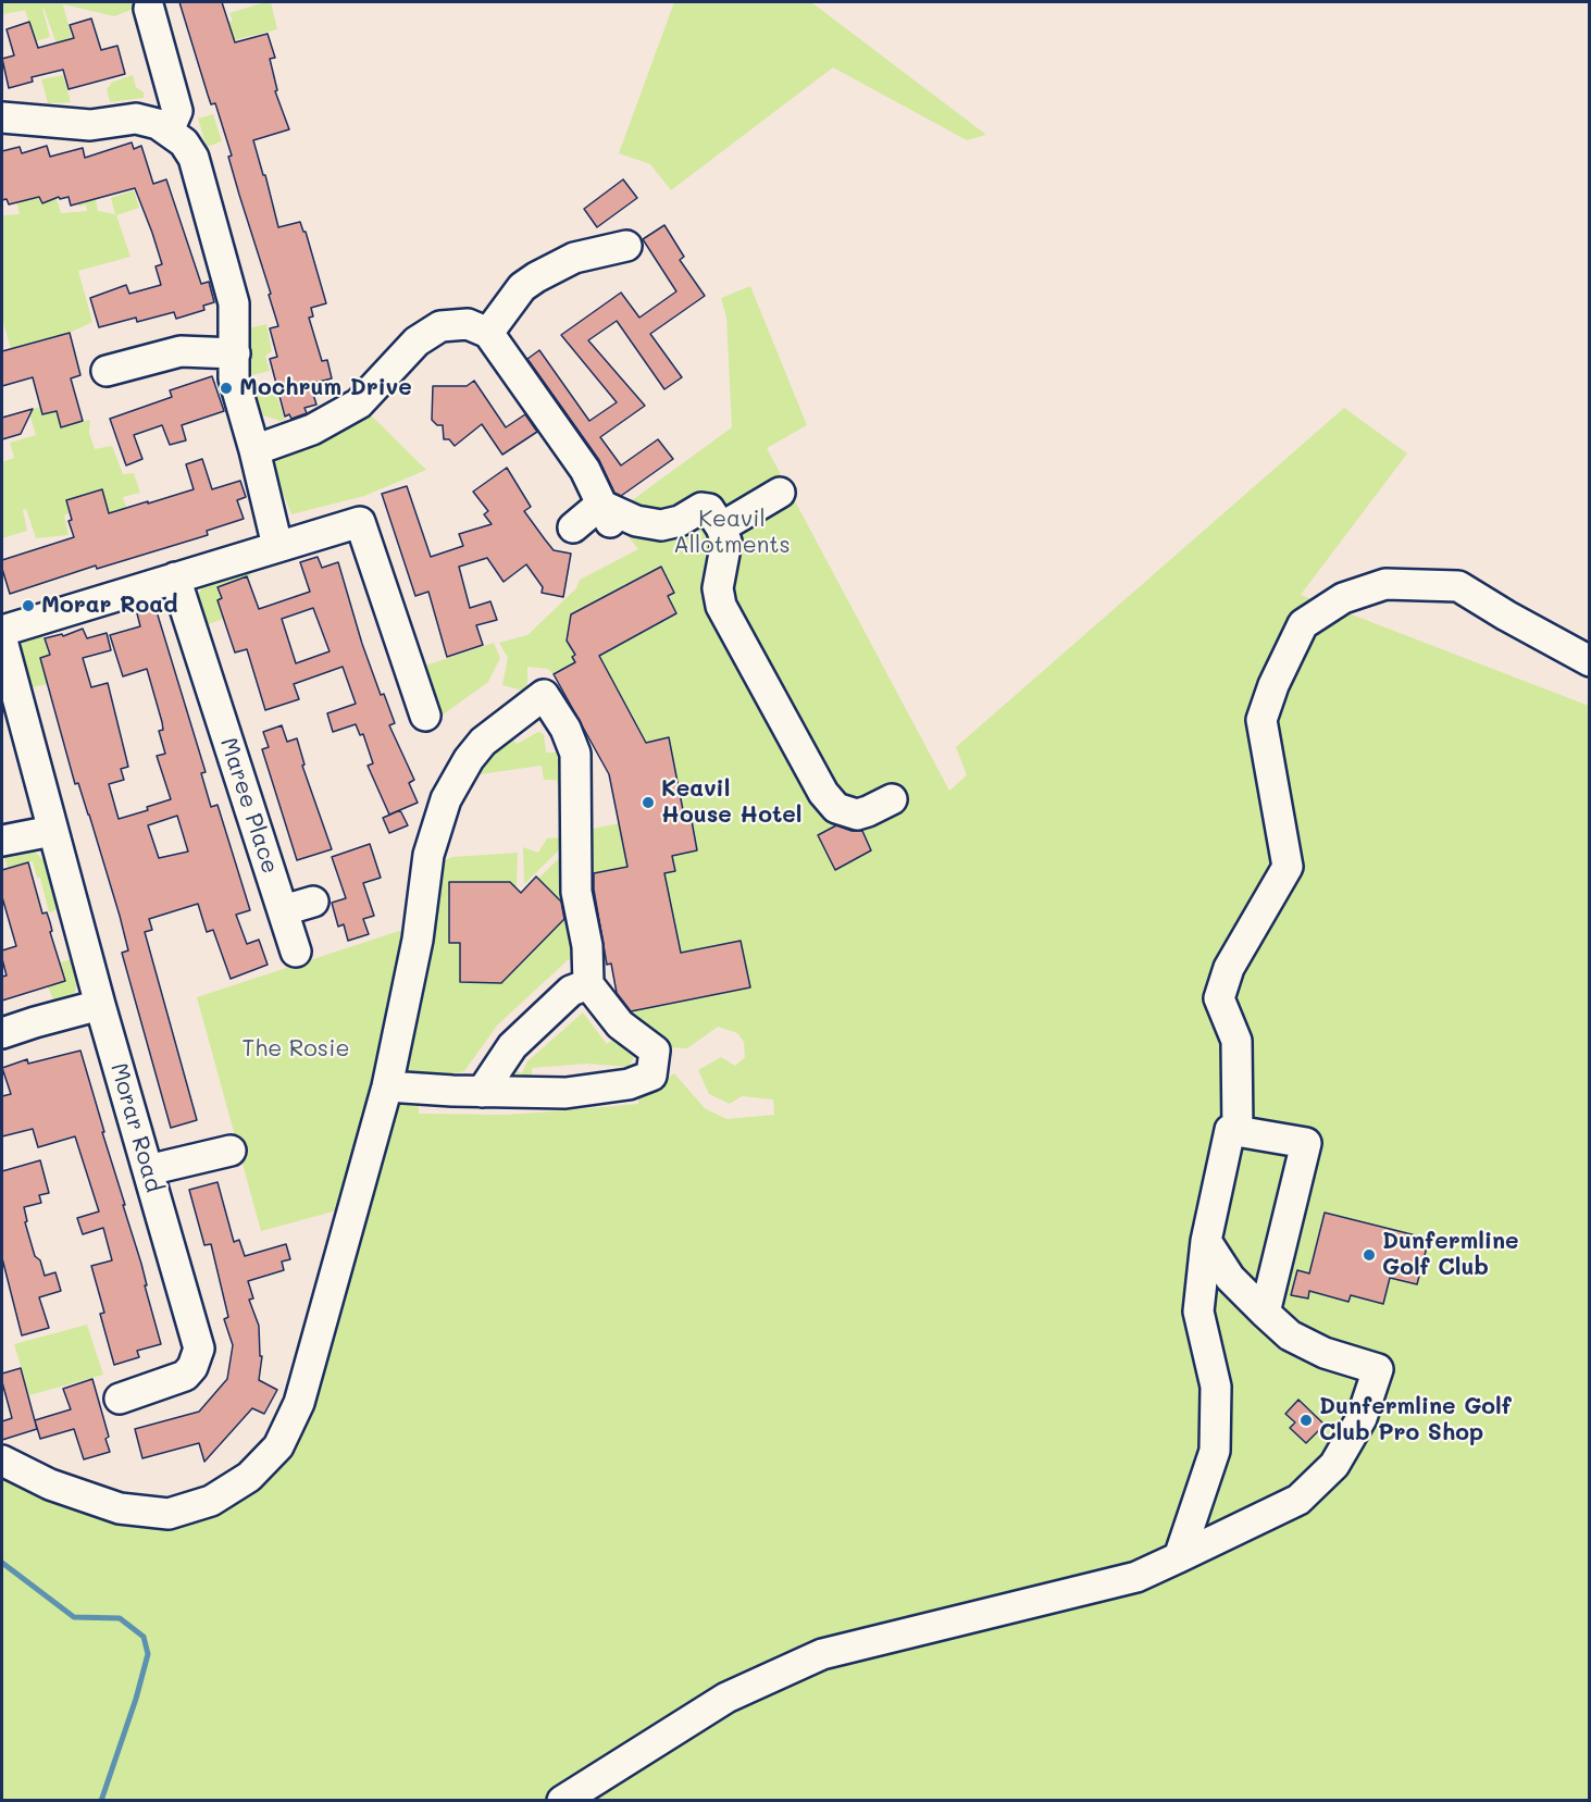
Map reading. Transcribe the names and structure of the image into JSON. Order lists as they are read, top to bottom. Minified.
{"streets":{"street":["Maree Place","Morar Road"]},"parks":["Keavil Allotments","The Rosie"],"places":["Mochrum Drive","Morar Road","Keavil House Hotel","Dunfermline Golf Club","Dunfermline Golf Club Pro Shop"]}
